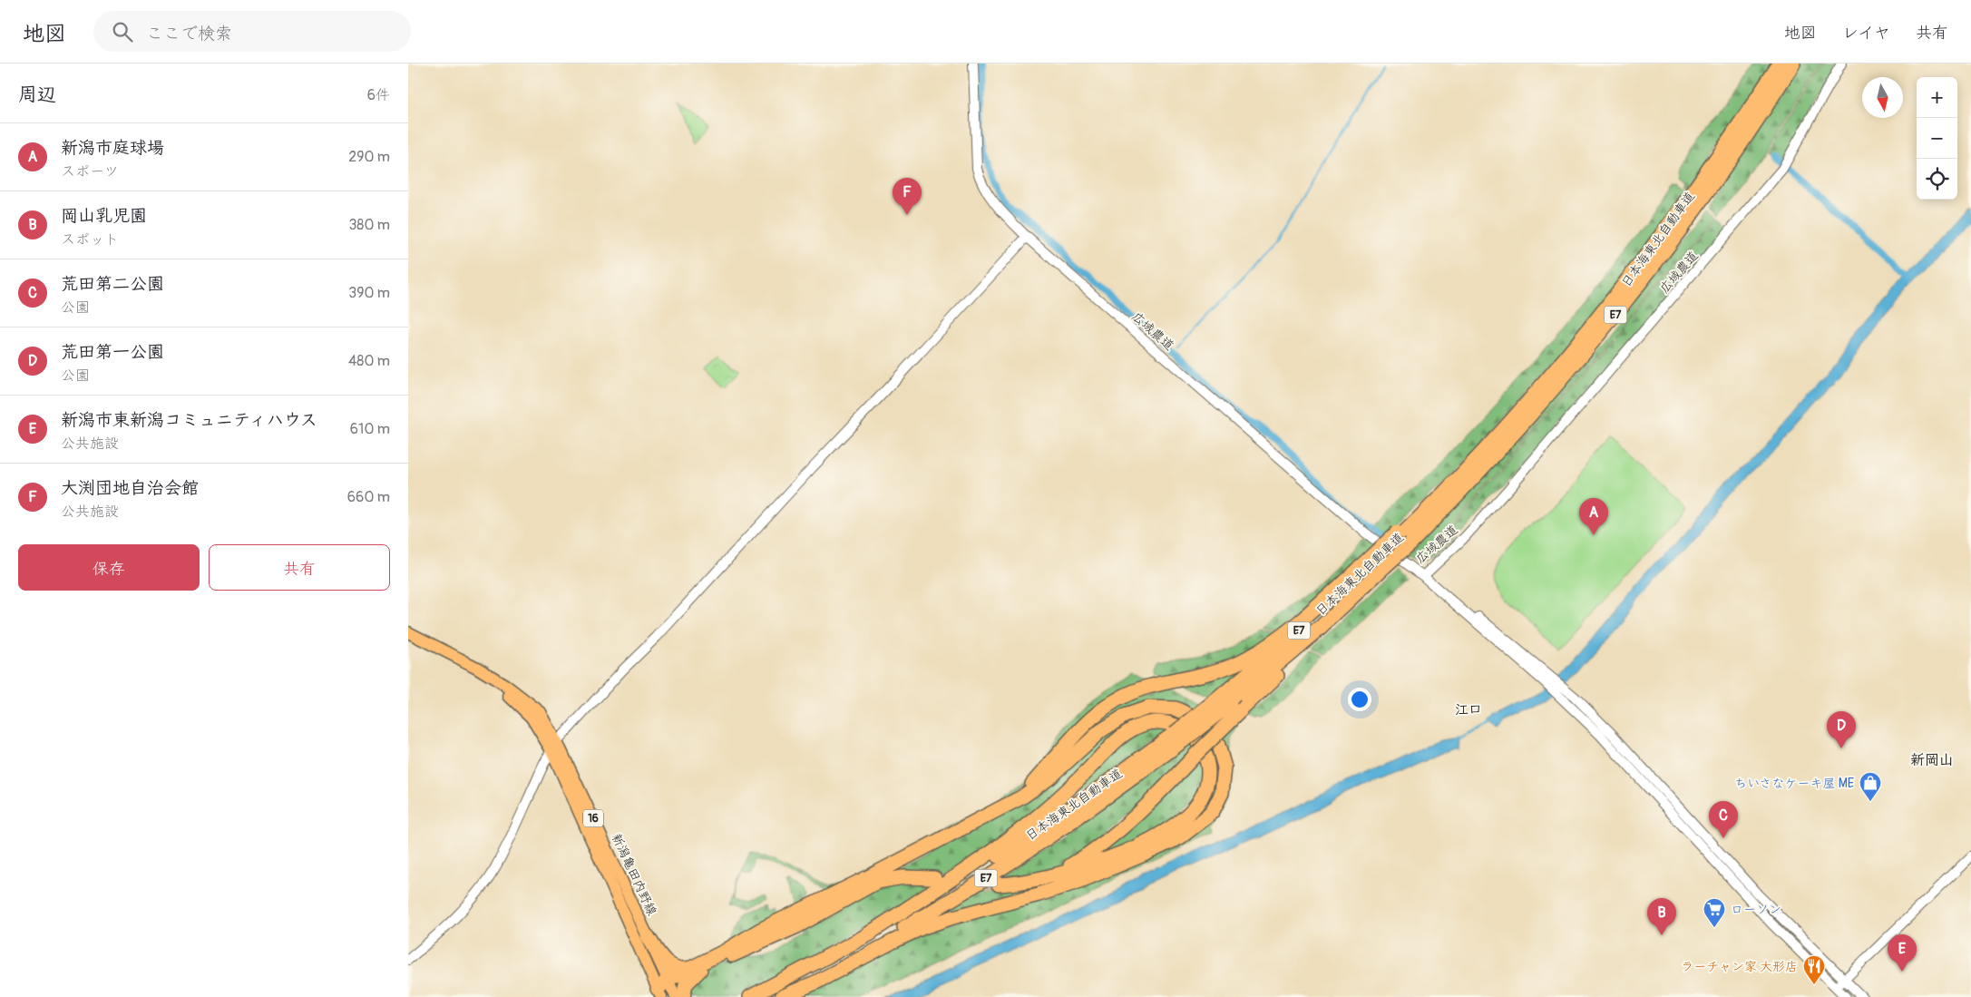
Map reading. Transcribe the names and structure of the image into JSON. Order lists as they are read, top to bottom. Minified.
{"streets":{"highway":["日本海東北自動車道","E7"],"main road":["16","新潟亀田内野線"],"street":["広域農道"]},"districts":["江口","新岡山"],"places":{"shop":["ちいさなケーキ屋 ME"],"supermarket":["ローソン"],"restaurant":["ラーチャン家 大形店"]},"north":"bottom","page":{"header":"地図","search":"ここで検索","nav":["地図","レイヤ","共有"],"heading":["周辺","6件"],"map_buttons":["+","−"],"list":[{"mark":"A","name":"新潟市庭球場","note":"スポーツ","value":"290 m"},{"mark":"B","name":"岡山乳児園","note":"スポット","value":"380 m"},{"mark":"C","name":"荒田第二公園","note":"公園","value":"390 m"},{"mark":"D","name":"荒田第一公園","note":"公園","value":"480 m"},{"mark":"E","name":"新潟市東新潟コミュニティハウス","note":"公共施設","value":"610 m"},{"mark":"F","name":"大渕団地自治会館","note":"公共施設","value":"660 m"}],"pins":["F","A","D","C","B","E"],"buttons":["保存","共有"]}}
